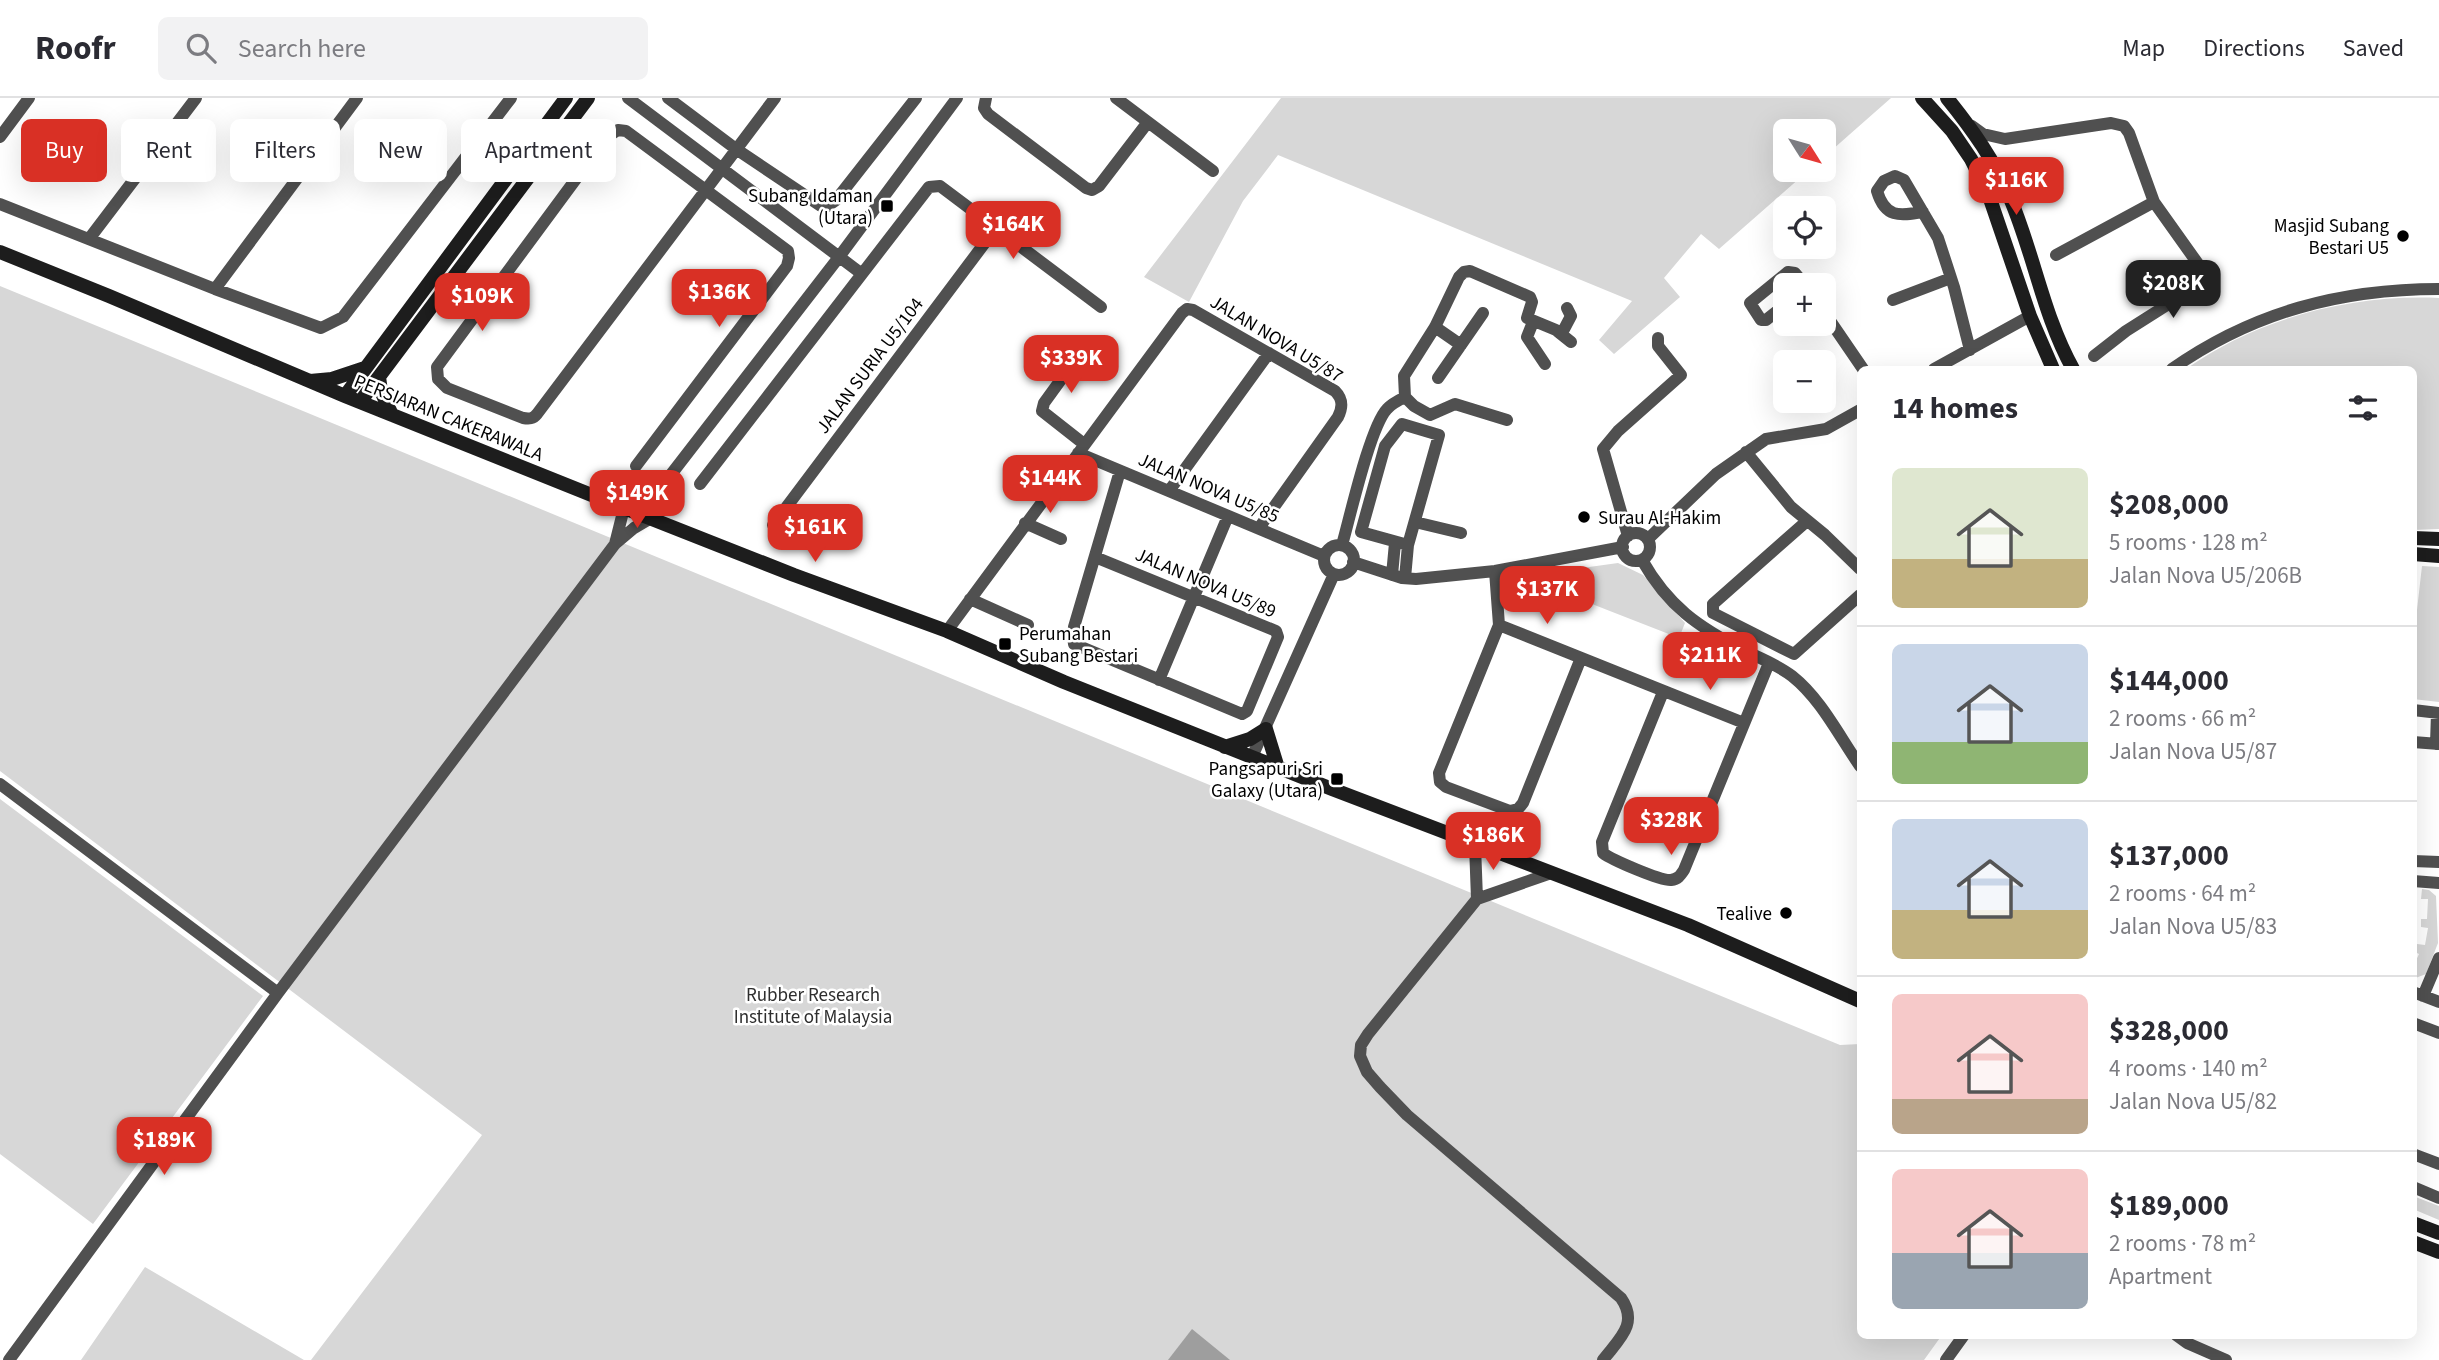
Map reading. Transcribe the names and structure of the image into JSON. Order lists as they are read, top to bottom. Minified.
{"streets":{"street":["JALAN NOVA U5/87","JALAN SURIA U5/104","PERSIARAN CAKERAWALA","JALAN NOVA U5/85","JALAN NOVA U5/89"]},"crossings":[["JALAN NOVA U5/87","PERSIARAN CAKERAWALA"],["JALAN NOVA U5/87","JALAN NOVA U5/85"],["JALAN NOVA U5/85","JALAN NOVA U5/89"]],"parks":["Rubber Research Institute of Malaysia"],"places":{"transit":["Subang Idaman (Utara)","Perumahan Subang Bestari","Pangsapuri Sri Galaxy (Utara)"],"other":["Masjid Subang Bestari U5","Surau Al-Hakim","Tealive"]},"north":"bottom right","page":{"header":"Roofr","search":"Search here","nav":["Map","Directions","Saved"],"map_buttons":["+","−"],"chip":["Buy","Rent","Filters","New","Apartment"],"price":["$116K","$164K","$208K","$136K","$109K","$339K","$144K","$149K","$161K","$137K","$211K","$328K","$186K","$189K"],"heading":"14 homes","list":[{"name":"$208,000","note":"5 rooms · 128 m² · Jalan Nova U5/206B"},{"name":"$144,000","note":"2 rooms · 66 m² · Jalan Nova U5/87"},{"name":"$137,000","note":"2 rooms · 64 m² · Jalan Nova U5/83"},{"name":"$328,000","note":"4 rooms · 140 m² · Jalan Nova U5/82"},{"name":"$189,000","note":"2 rooms · 78 m² · Apartment"}]}}
